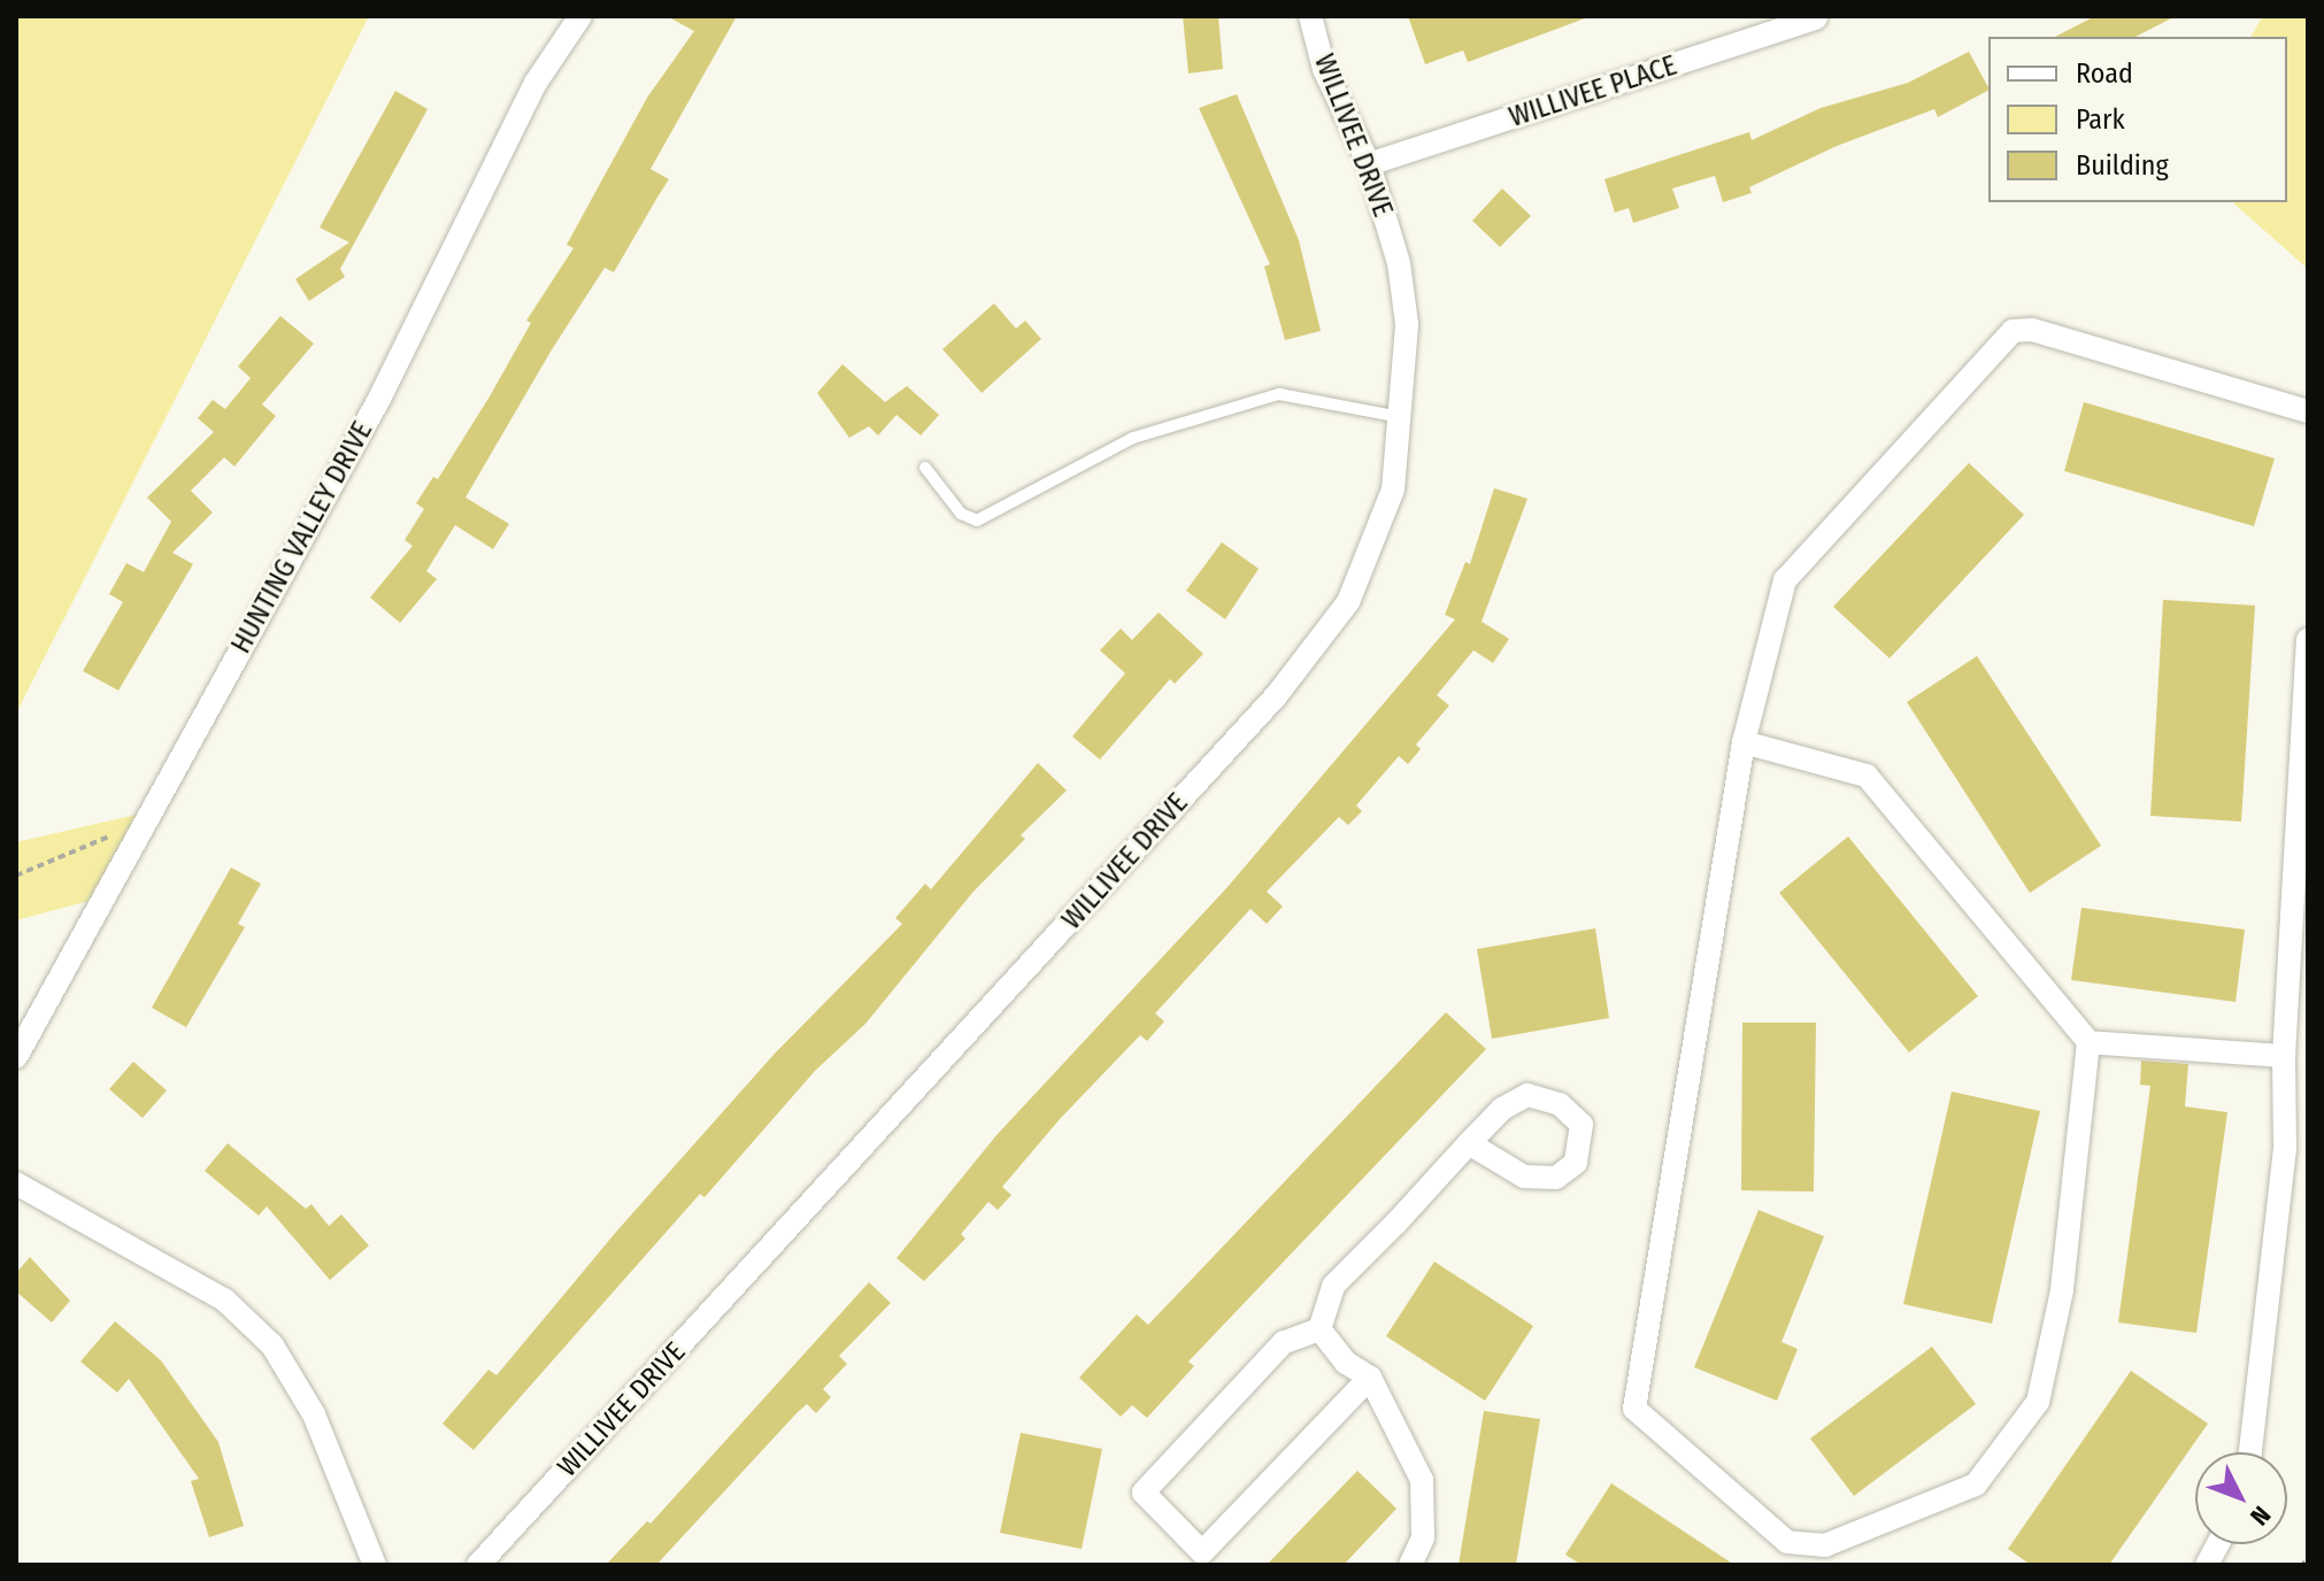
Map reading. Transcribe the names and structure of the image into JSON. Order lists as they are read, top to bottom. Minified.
{"streets":{"street":["WILLIVEE PLACE","WILLIVEE DRIVE","HUNTING VALLEY DRIVE"]},"crossings":[["WILLIVEE PLACE","WILLIVEE DRIVE"]],"legend":["Road","Park","Building"],"north":"bottom right"}
